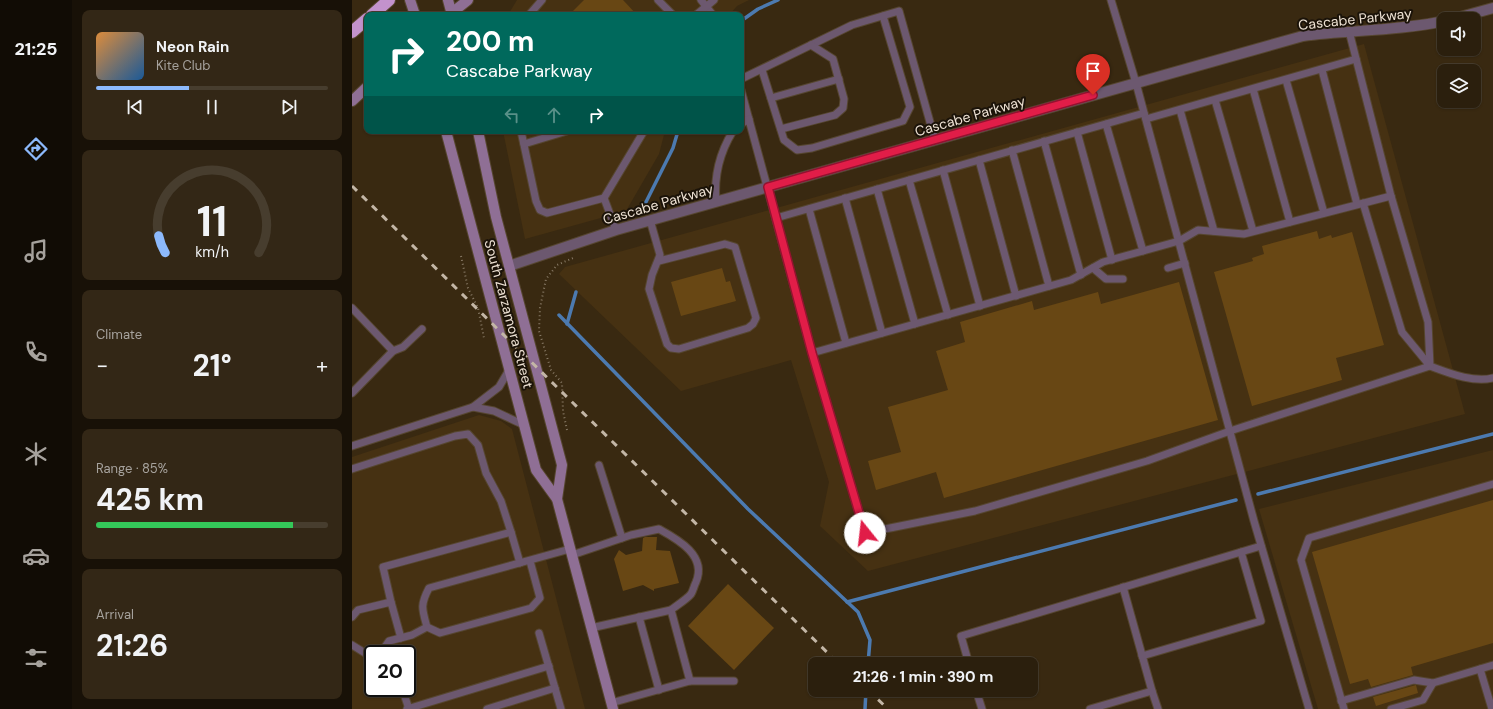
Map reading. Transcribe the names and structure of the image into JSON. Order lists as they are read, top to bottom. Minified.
{"streets":{"main road":["South Zarzamora Street"],"street":["Cascabe Parkway"]},"crossings":[["Cascabe Parkway","South Zarzamora Street"]],"page":{"tabs":"21:25","turn":["200 m","Cascabe Parkway"],"song":["Neon Rain","Kite Club"],"tile":["Climate",["Range · 85%","425 km"],["Arrival","21:26"]],"heat":["−","21°","+"],"limit":"20","trip":"21:26 · 1 min · 390 m","gauge":["11","km/h"]}}
